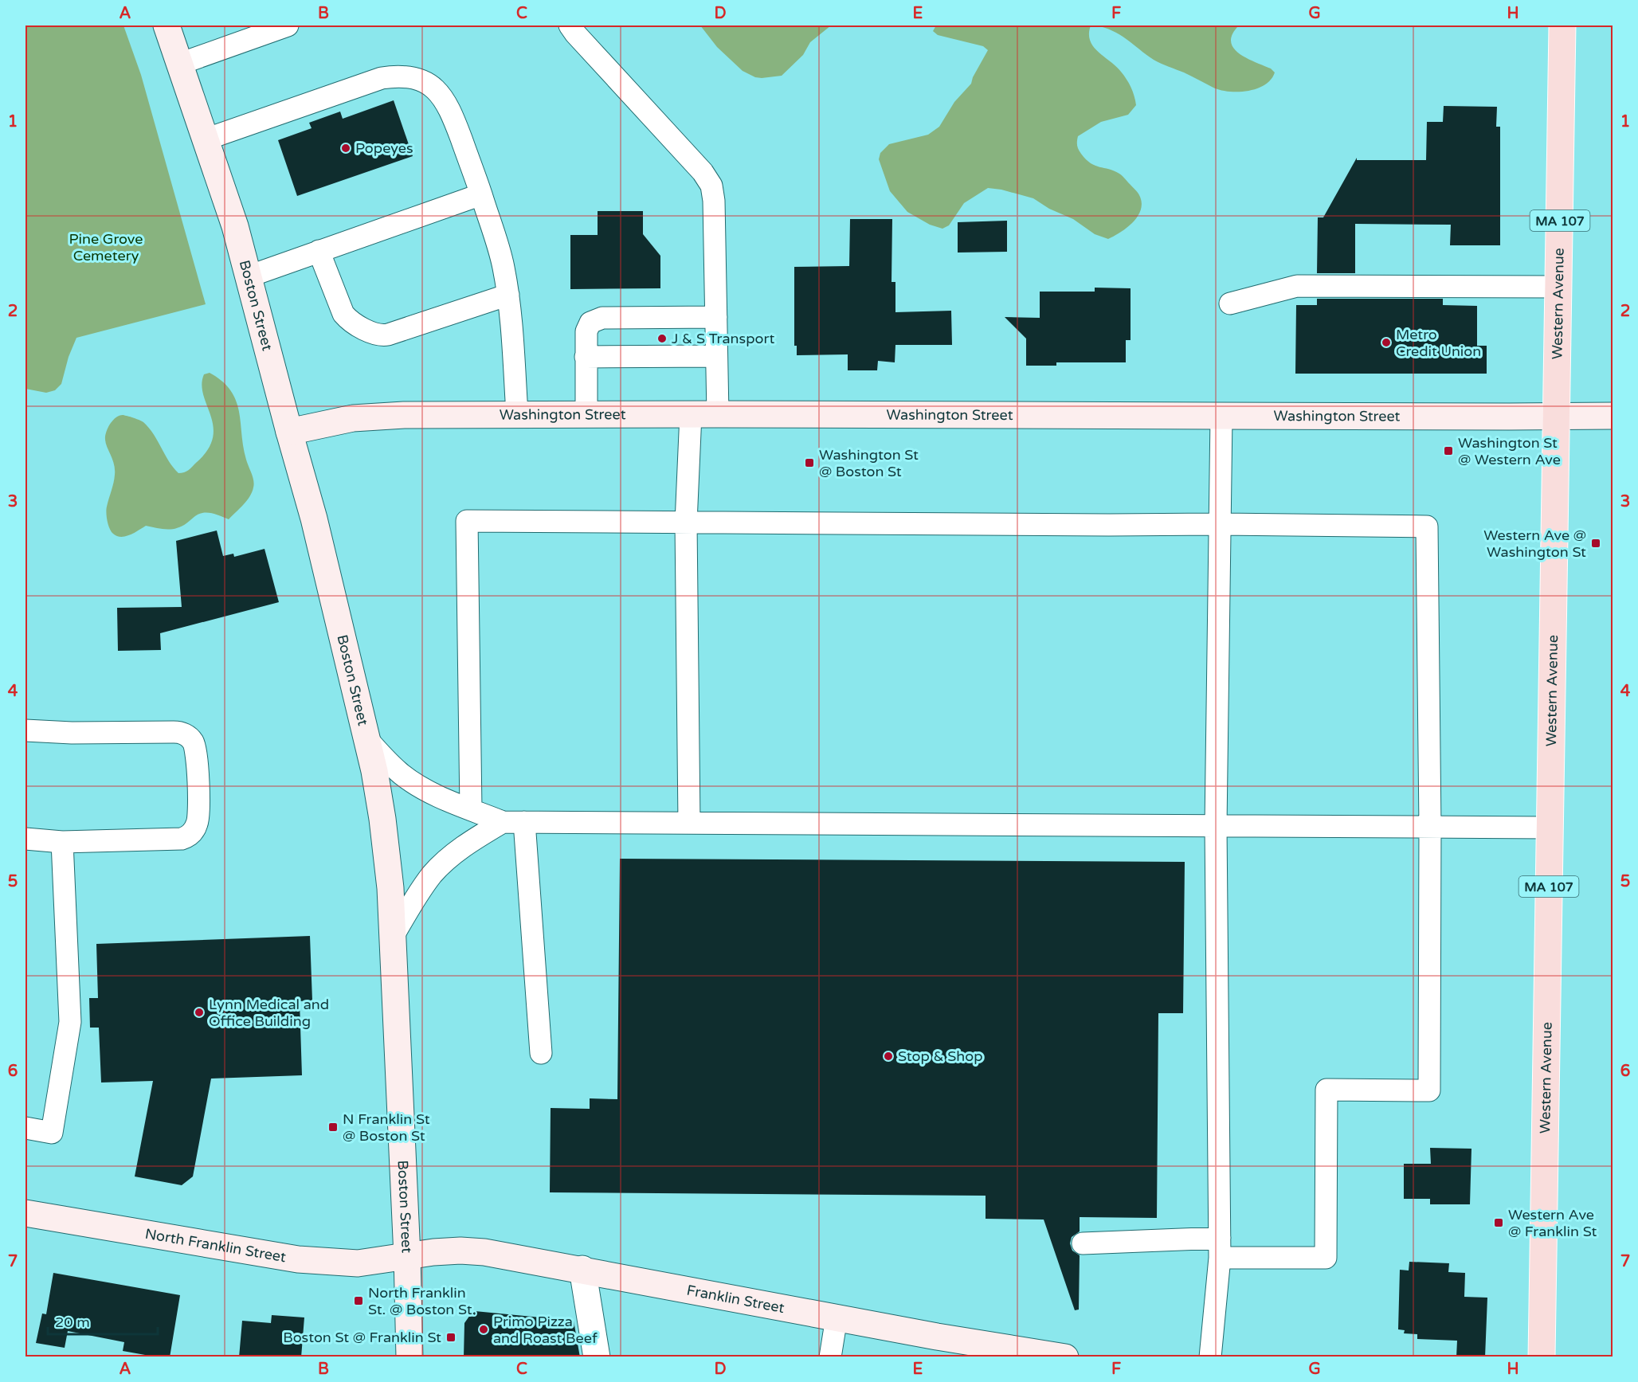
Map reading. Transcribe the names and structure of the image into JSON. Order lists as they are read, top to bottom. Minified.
{"streets":{"main road":["MA 107","Western Avenue","Boston Street","Washington Street","North Franklin Street","Franklin Street"]},"crossings":[["Western Avenue","Washington Street"],["Boston Street","Washington Street"],["Boston Street","North Franklin Street"],["Boston Street","Franklin Street"],["North Franklin Street","Franklin Street"]],"parks":["Pine Grove Cemetery"],"places":{"other":["Popeyes","J & S Transport","Metro Credit Union","Lynn Medical and Office Building","Stop & Shop","Primo Pizza and Roast Beef"],"transit":["Washington St @ Western Ave","Washington St @ Boston St","Western Ave @ Washington St","N Franklin St @ Boston St","Western Ave @ Franklin St","North Franklin St. @ Boston St.","Boston St @ Franklin St"]},"scale_bar":"20 m","grid":{"columns":["A","B","C","D","E","F","G","H"],"rows":["1","2","3","4","5","6","7"]}}
